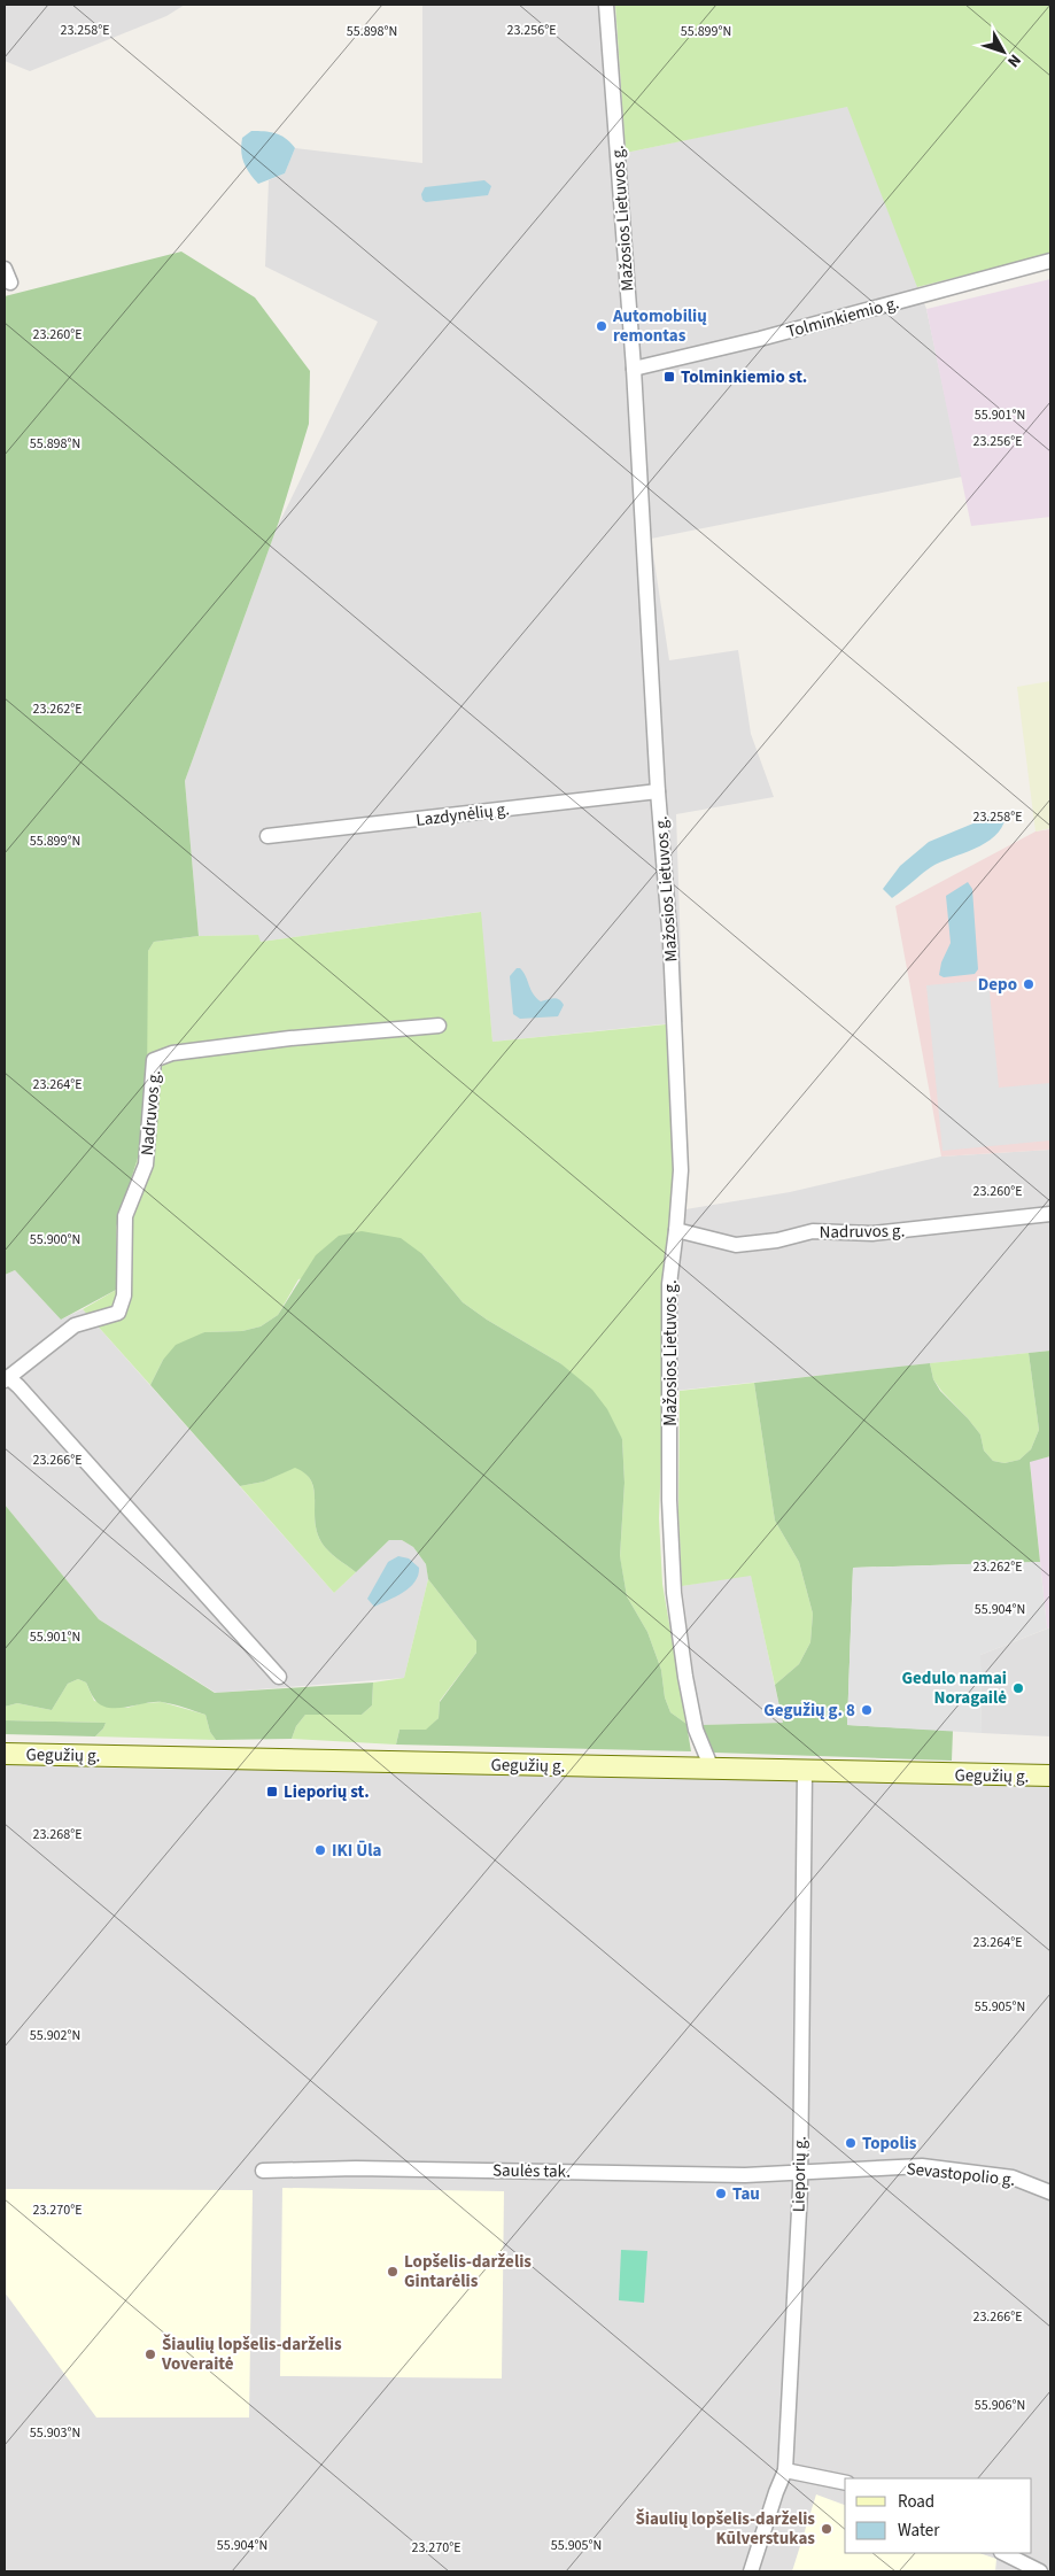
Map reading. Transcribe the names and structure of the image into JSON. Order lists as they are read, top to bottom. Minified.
{"streets":{"main road":["Gegužių g."],"street":["Mažosios Lietuvos g.","Tolminkiemio g.","Lazdynėlių g.","Nadruvos g.","Saulės tak.","Lieporių g.","Sevastopolio g."]},"crossings":[["Mažosios Lietuvos g.","Tolminkiemio g."],["Mažosios Lietuvos g.","Lazdynėlių g."],["Mažosios Lietuvos g.","Nadruvos g."],["Mažosios Lietuvos g.","Gegužių g."],["Gegužių g.","Lieporių g."],["Saulės tak.","Lieporių g."],["Saulės tak.","Sevastopolio g."],["Lieporių g.","Sevastopolio g."]],"places":{"other":["Automobilių remontas","Depo","Gedulo namai Noragailė","Gegužių g. 8","IKI Ūla","Topolis","Tau","Lopšelis-darželis Gintarėlis","Šiaulių lopšelis-darželis Voveraitė","Šiaulių lopšelis-darželis Kūlverstukas"],"transit":["Tolminkiemio st.","Lieporių st."]},"legend":["Road","Water"],"north":"bottom right","coordinates":["23.258°E","23.256°E","55.898°N","55.899°N","23.260°E","55.901°N","23.262°E","23.264°E","55.900°N","23.266°E","55.904°N","23.268°E","55.905°N","55.902°N","23.270°E","55.906°N","55.903°N"]}
